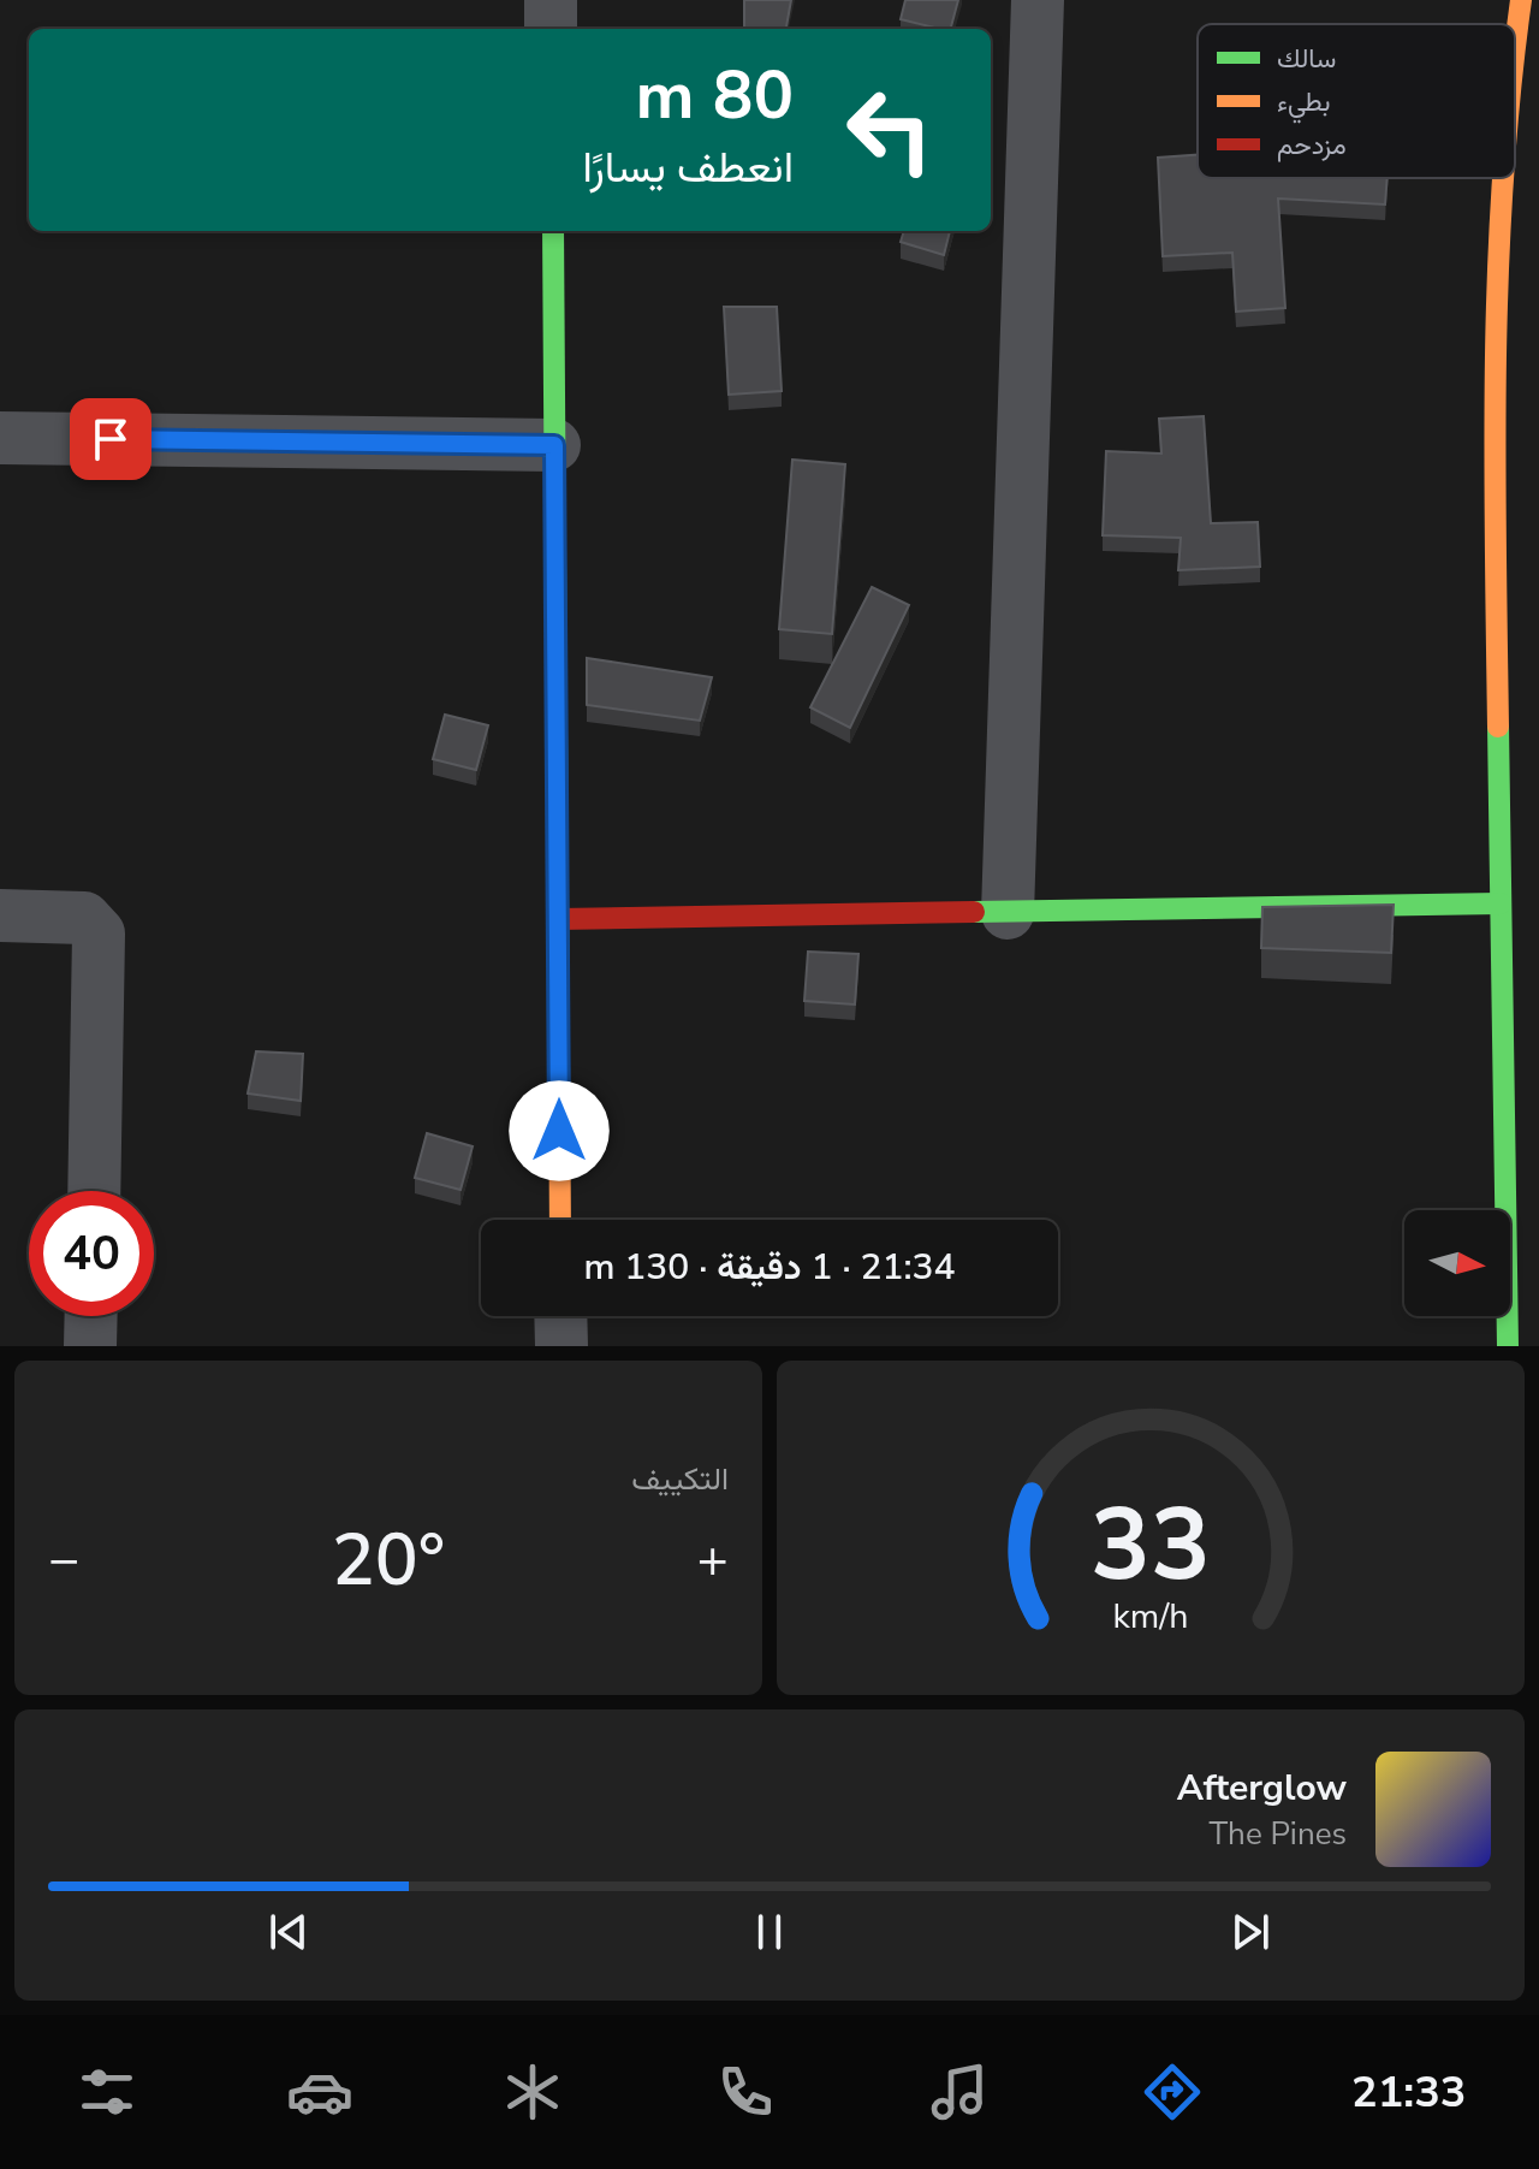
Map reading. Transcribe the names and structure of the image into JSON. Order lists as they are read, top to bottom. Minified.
{"legend":["سالك","بطيء","مزدحم"],"north":"right","page":{"turn":["80 m","انعطف يسارًا"],"limit":"40","trip":"21:34 · 1 دقيقة · 130 m","tile":"التكييف","heat":["−","20°","+"],"song":["Afterglow","The Pines"],"tabs":"21:33","gauge":["33","km/h"]}}
